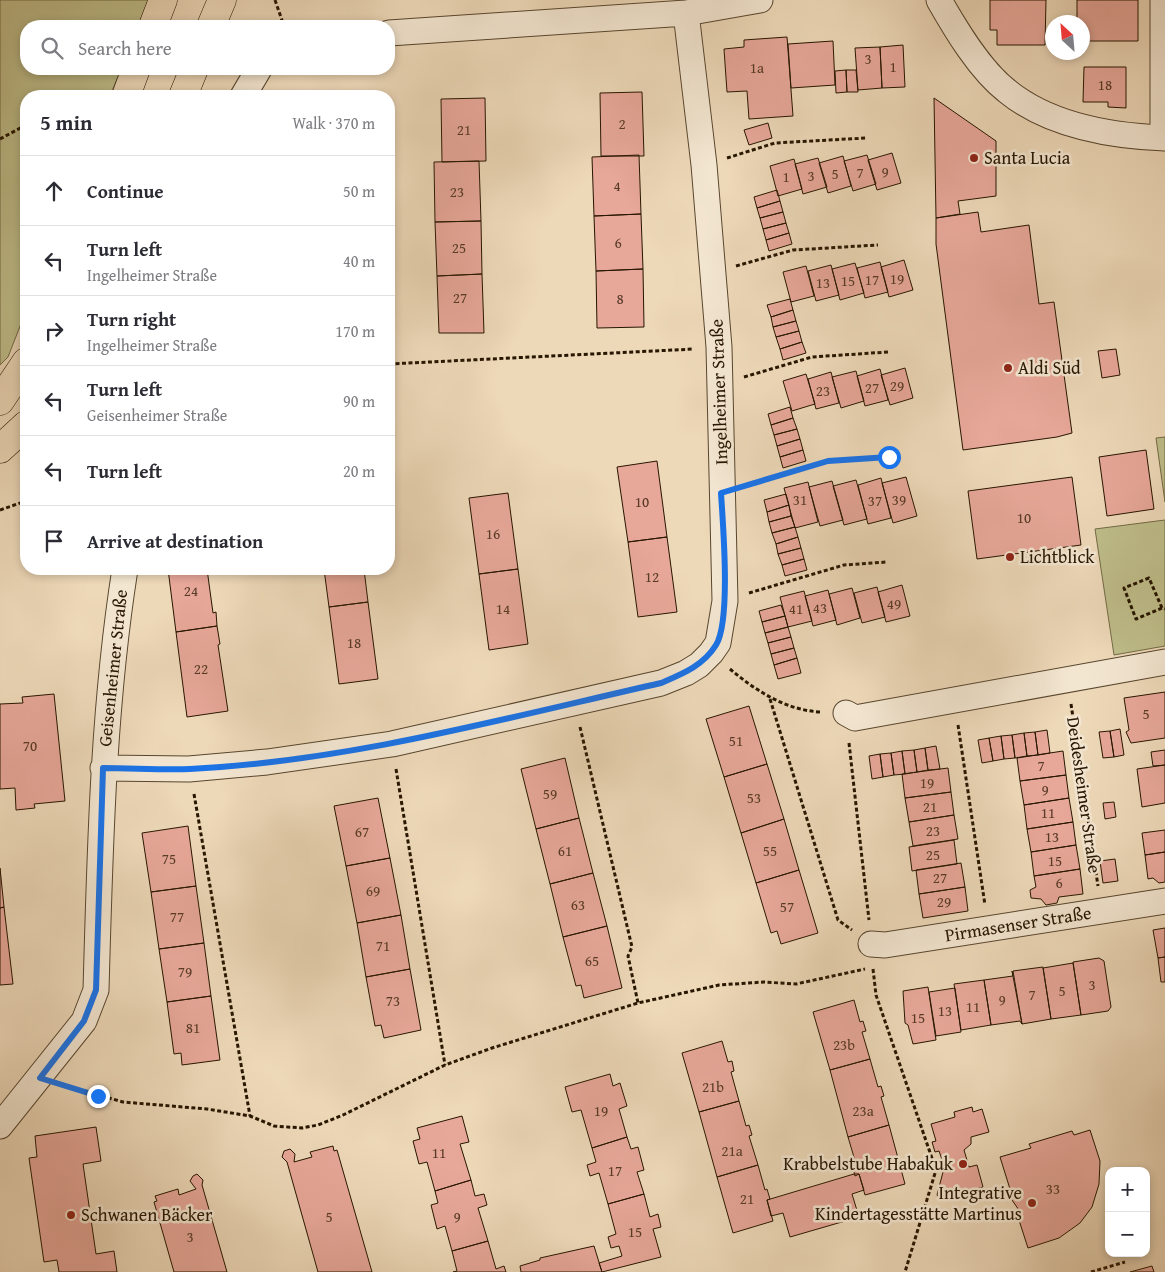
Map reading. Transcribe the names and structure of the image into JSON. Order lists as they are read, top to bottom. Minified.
{"streets":{"street":["Ingelheimer Straße","Geisenheimer Straße","Pirmasenser Straße"],"path":["Deidesheimer Straße"]},"crossings":[["Ingelheimer Straße","Geisenheimer Straße"],["Deidesheimer Straße","Pirmasenser Straße"]],"places":["Santa Lucia","Aldi Süd","Lichtblick","Krabbelstube Habakuk","Integrative Kindertagesstätte Martinus","Schwanen Bäcker"],"house_numbers":["3","1","1a","18","2","21","9","7","5","3","1","4","23","6","25","19","17","15","13","27","8","29","27","23","31","39","37","10","10","16","12","24","49","43","14","41","18","22","5","51","70","7","19","9","59","53","21","11","23","67","13","61","55","25","75","15","27","6","69","29","63","57","77","71","65","79","3","5","7","9","73","11","13","15","81","23b","21b","19","23a","21a","11","17","33","21","5","9","15","3"],"north":"top left","page":{"search":"Search here","heading":["5 min","Walk · 370 m"],"list":[["Continue","50 m"],["Turn left","Ingelheimer Straße","40 m"],["Turn right","Ingelheimer Straße","170 m"],["Turn left","Geisenheimer Straße","90 m"],["Turn left","20 m"],"Arrive at destination"],"map_buttons":["+","−"]}}
